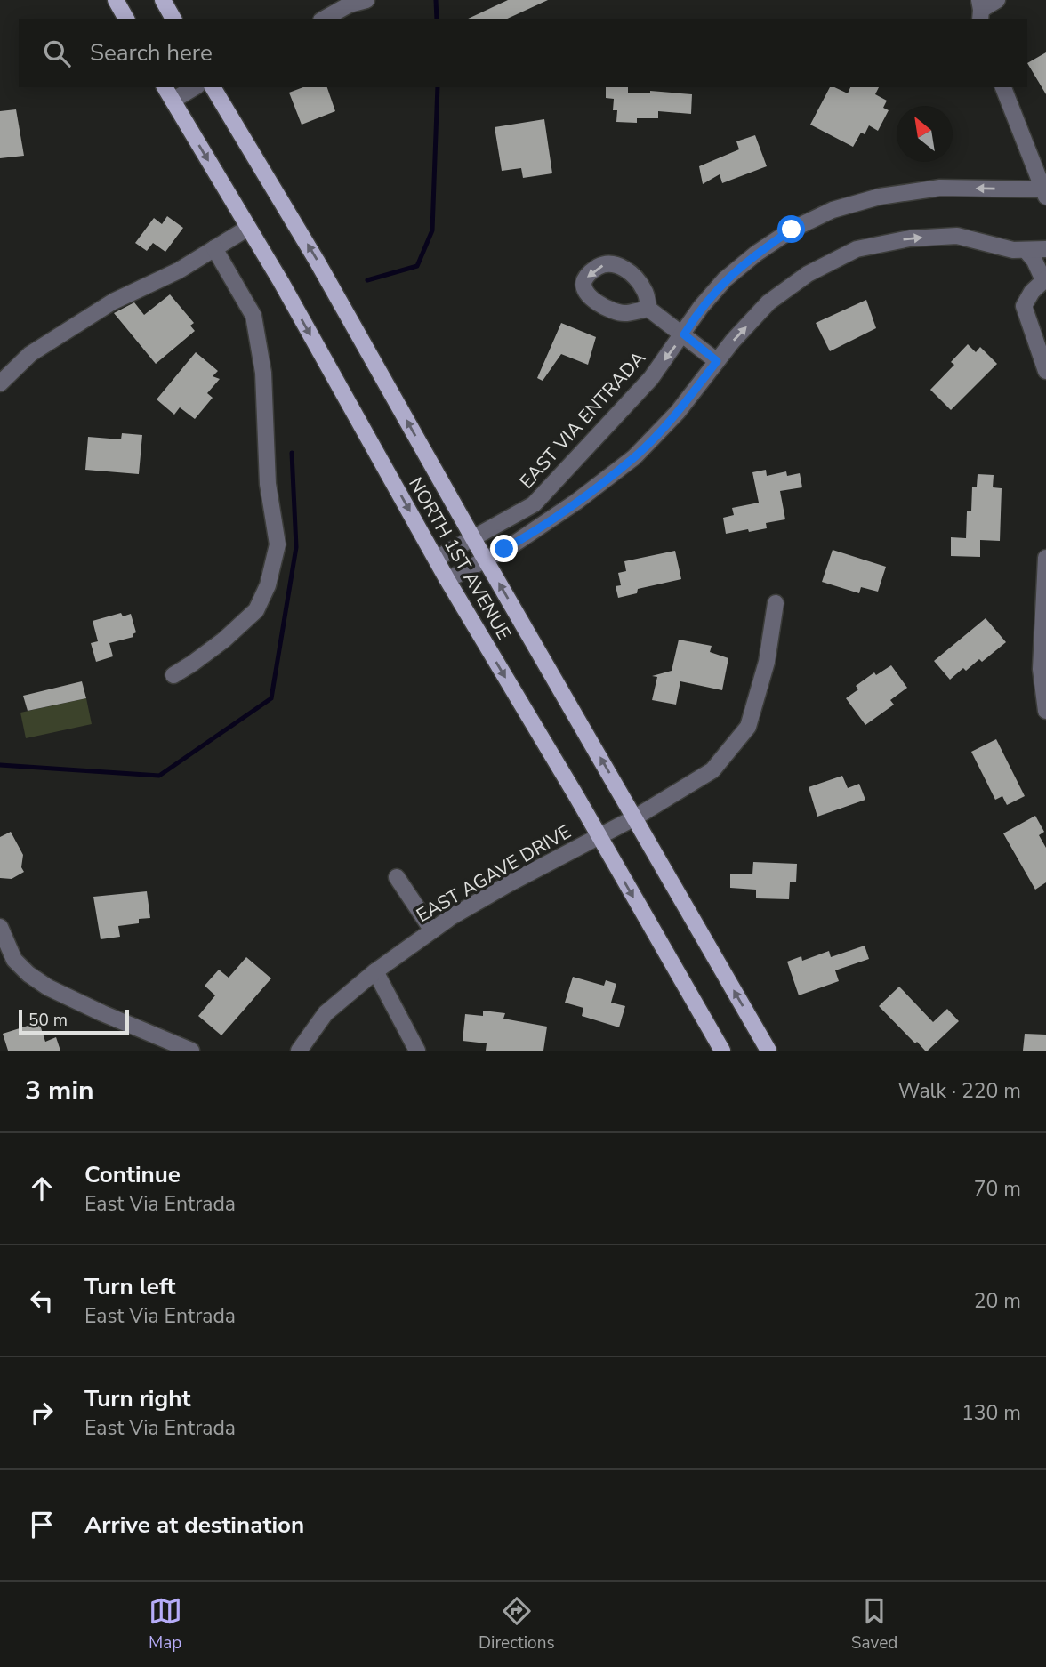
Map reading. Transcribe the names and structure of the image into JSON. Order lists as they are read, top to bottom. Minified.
{"streets":{"main road":["NORTH 1ST AVENUE"],"street":["EAST VIA ENTRADA","EAST AGAVE DRIVE"]},"crossings":[["EAST VIA ENTRADA","NORTH 1ST AVENUE"],["NORTH 1ST AVENUE","EAST AGAVE DRIVE"]],"scale_bar":"50 m","north":"top left","page":{"search":"Search here","scale":"50 m","heading":["3 min","Walk · 220 m"],"list":[["Continue","East Via Entrada","70 m"],["Turn left","East Via Entrada","20 m"],["Turn right","East Via Entrada","130 m"],"Arrive at destination"],"nav":["Map","Directions","Saved"]}}
